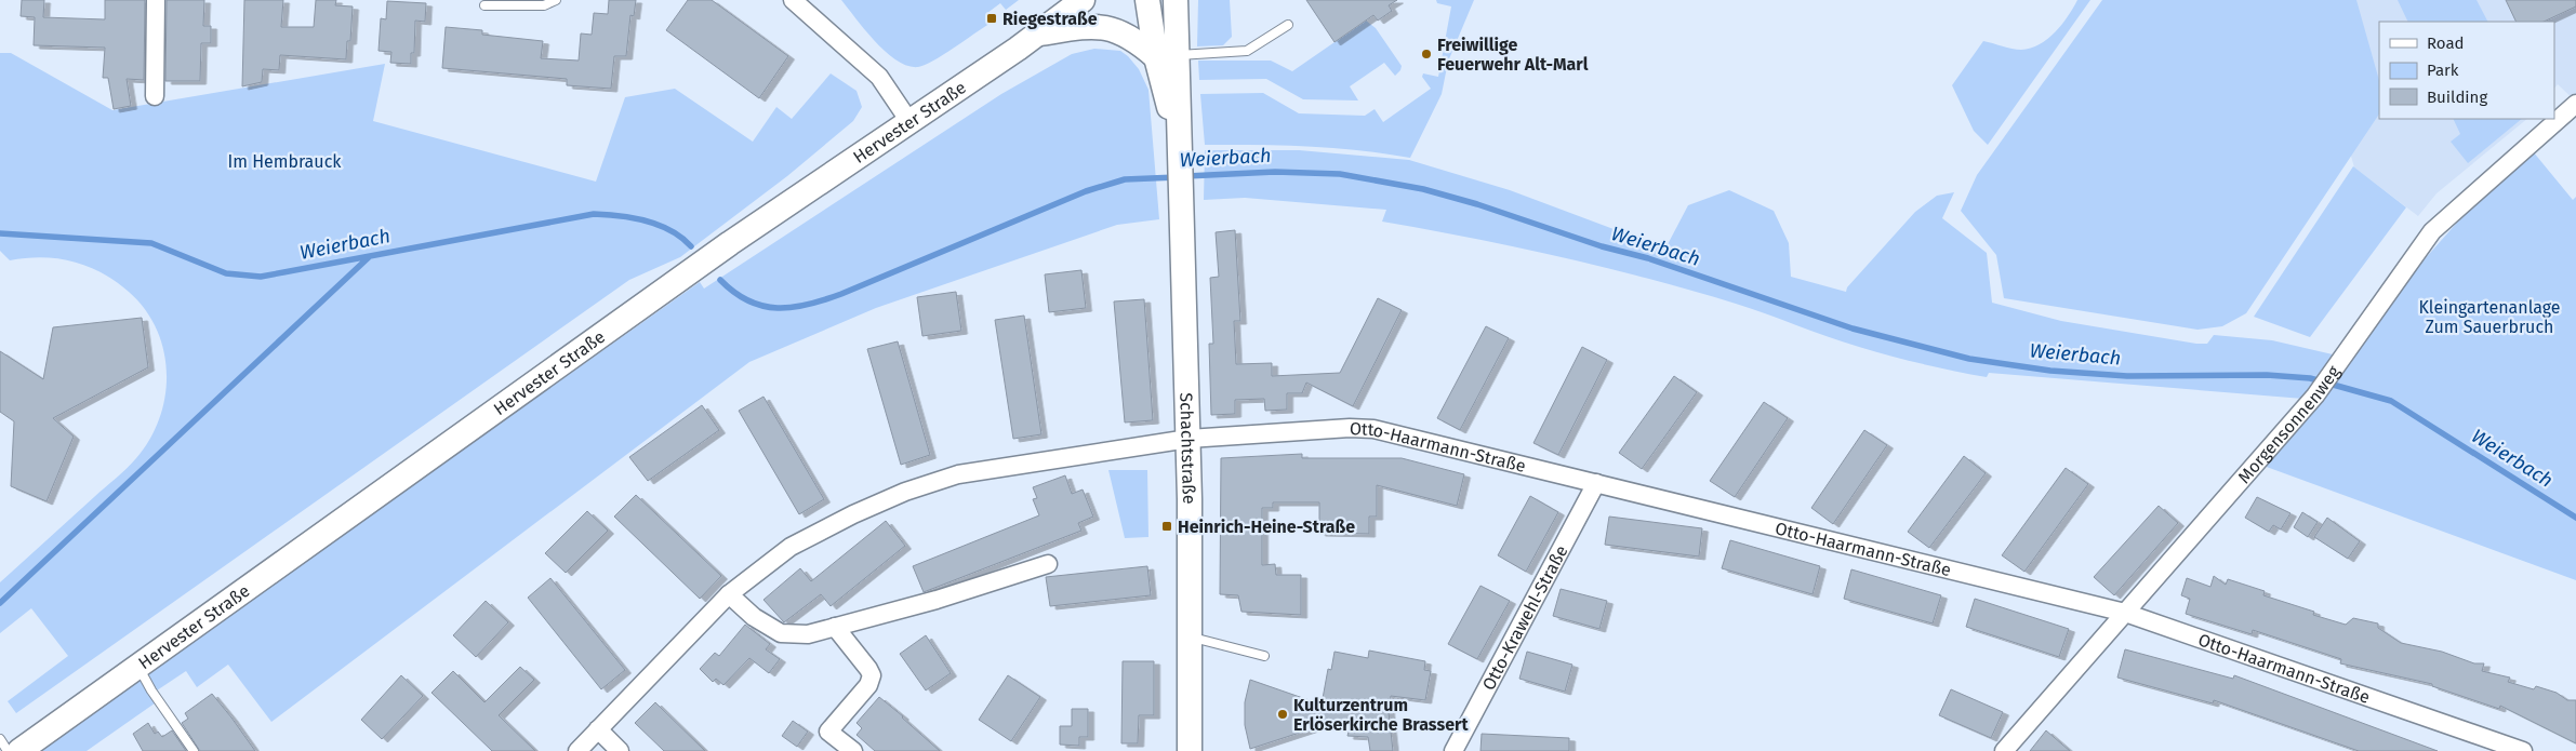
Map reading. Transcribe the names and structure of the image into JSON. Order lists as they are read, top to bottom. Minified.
{"streets":{"main road":["Hervester Straße","Schachtstraße"],"street":["Morgensonnenweg","Otto-Haarmann-Straße","Otto-Krawehl-Straße"]},"crossings":[["Morgensonnenweg","Otto-Haarmann-Straße"],["Schachtstraße","Otto-Haarmann-Straße"],["Otto-Haarmann-Straße","Otto-Krawehl-Straße"]],"water":["Weierbach"],"parks":["Im Hembrauck","Kleingartenanlage Zum Sauerbruch"],"places":{"transit":["Riegestraße","Heinrich-Heine-Straße"],"other":["Freiwillige Feuerwehr Alt-Marl","Kulturzentrum Erlöserkirche Brassert"]},"legend":["Road","Park","Building"]}
